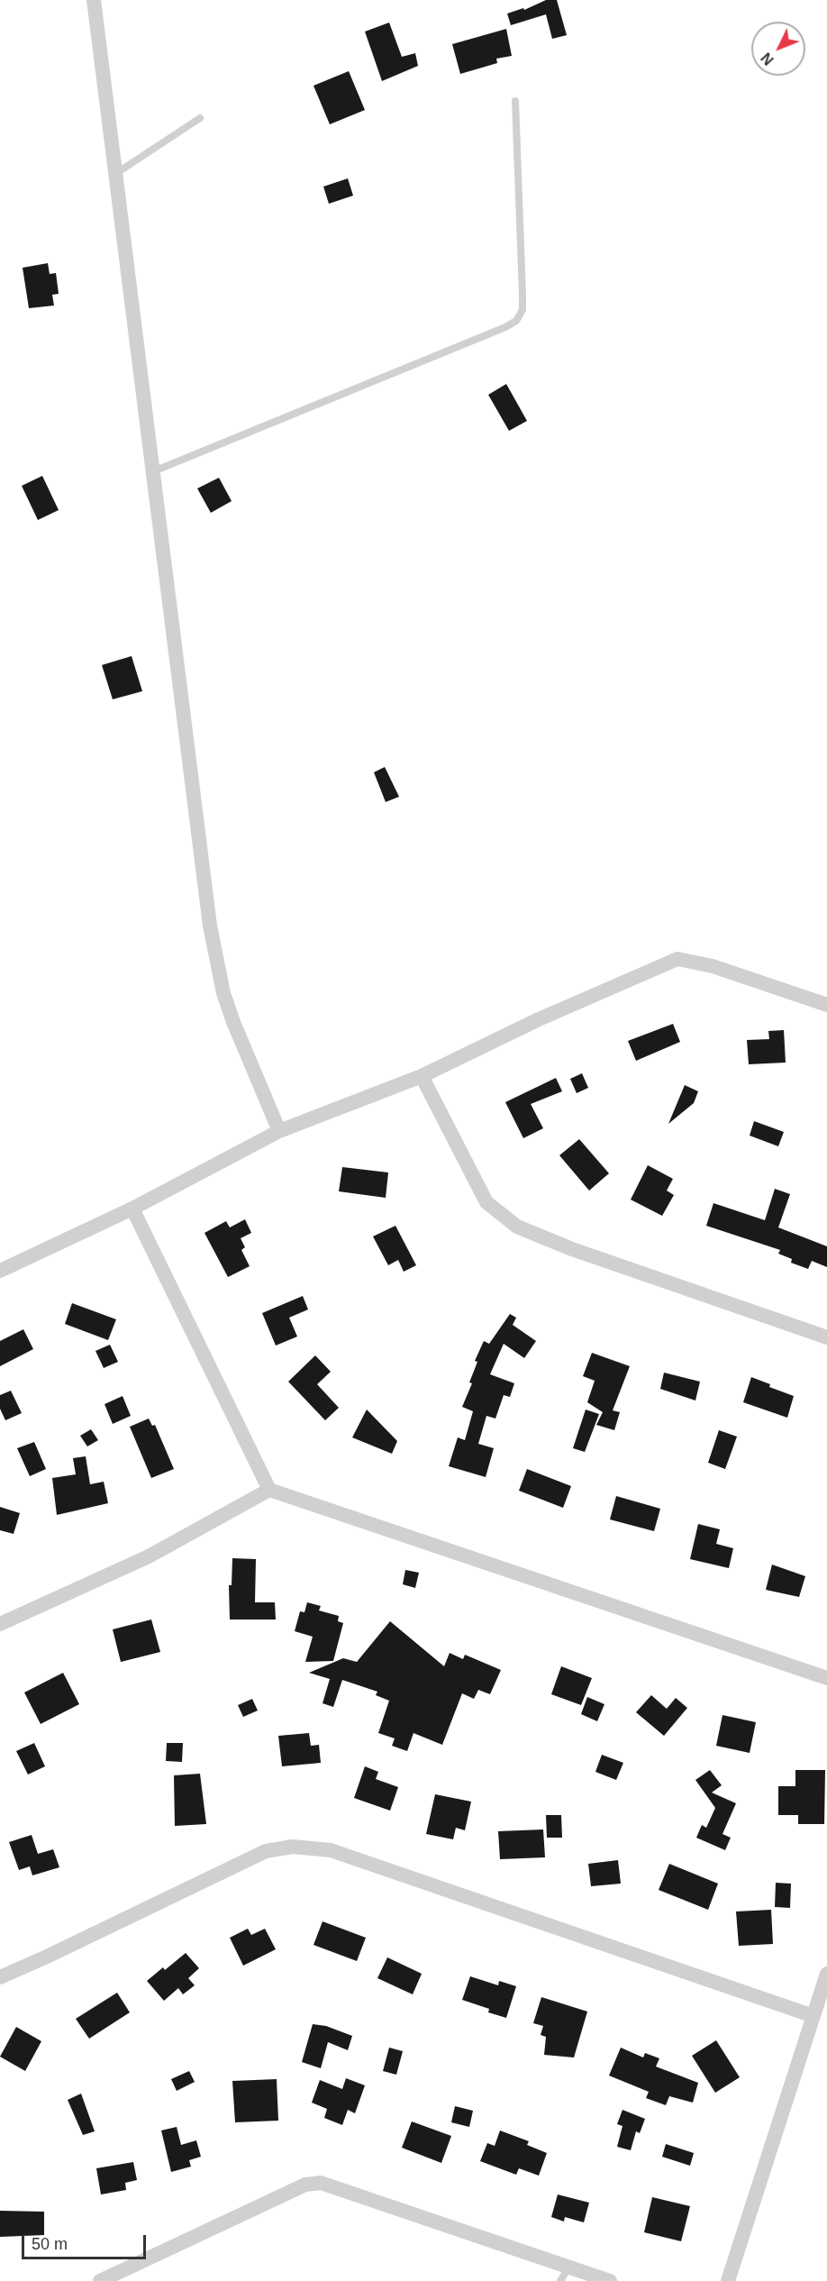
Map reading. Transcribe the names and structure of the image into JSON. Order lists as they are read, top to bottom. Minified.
{"scale_bar":"50 m","north":"bottom left"}
